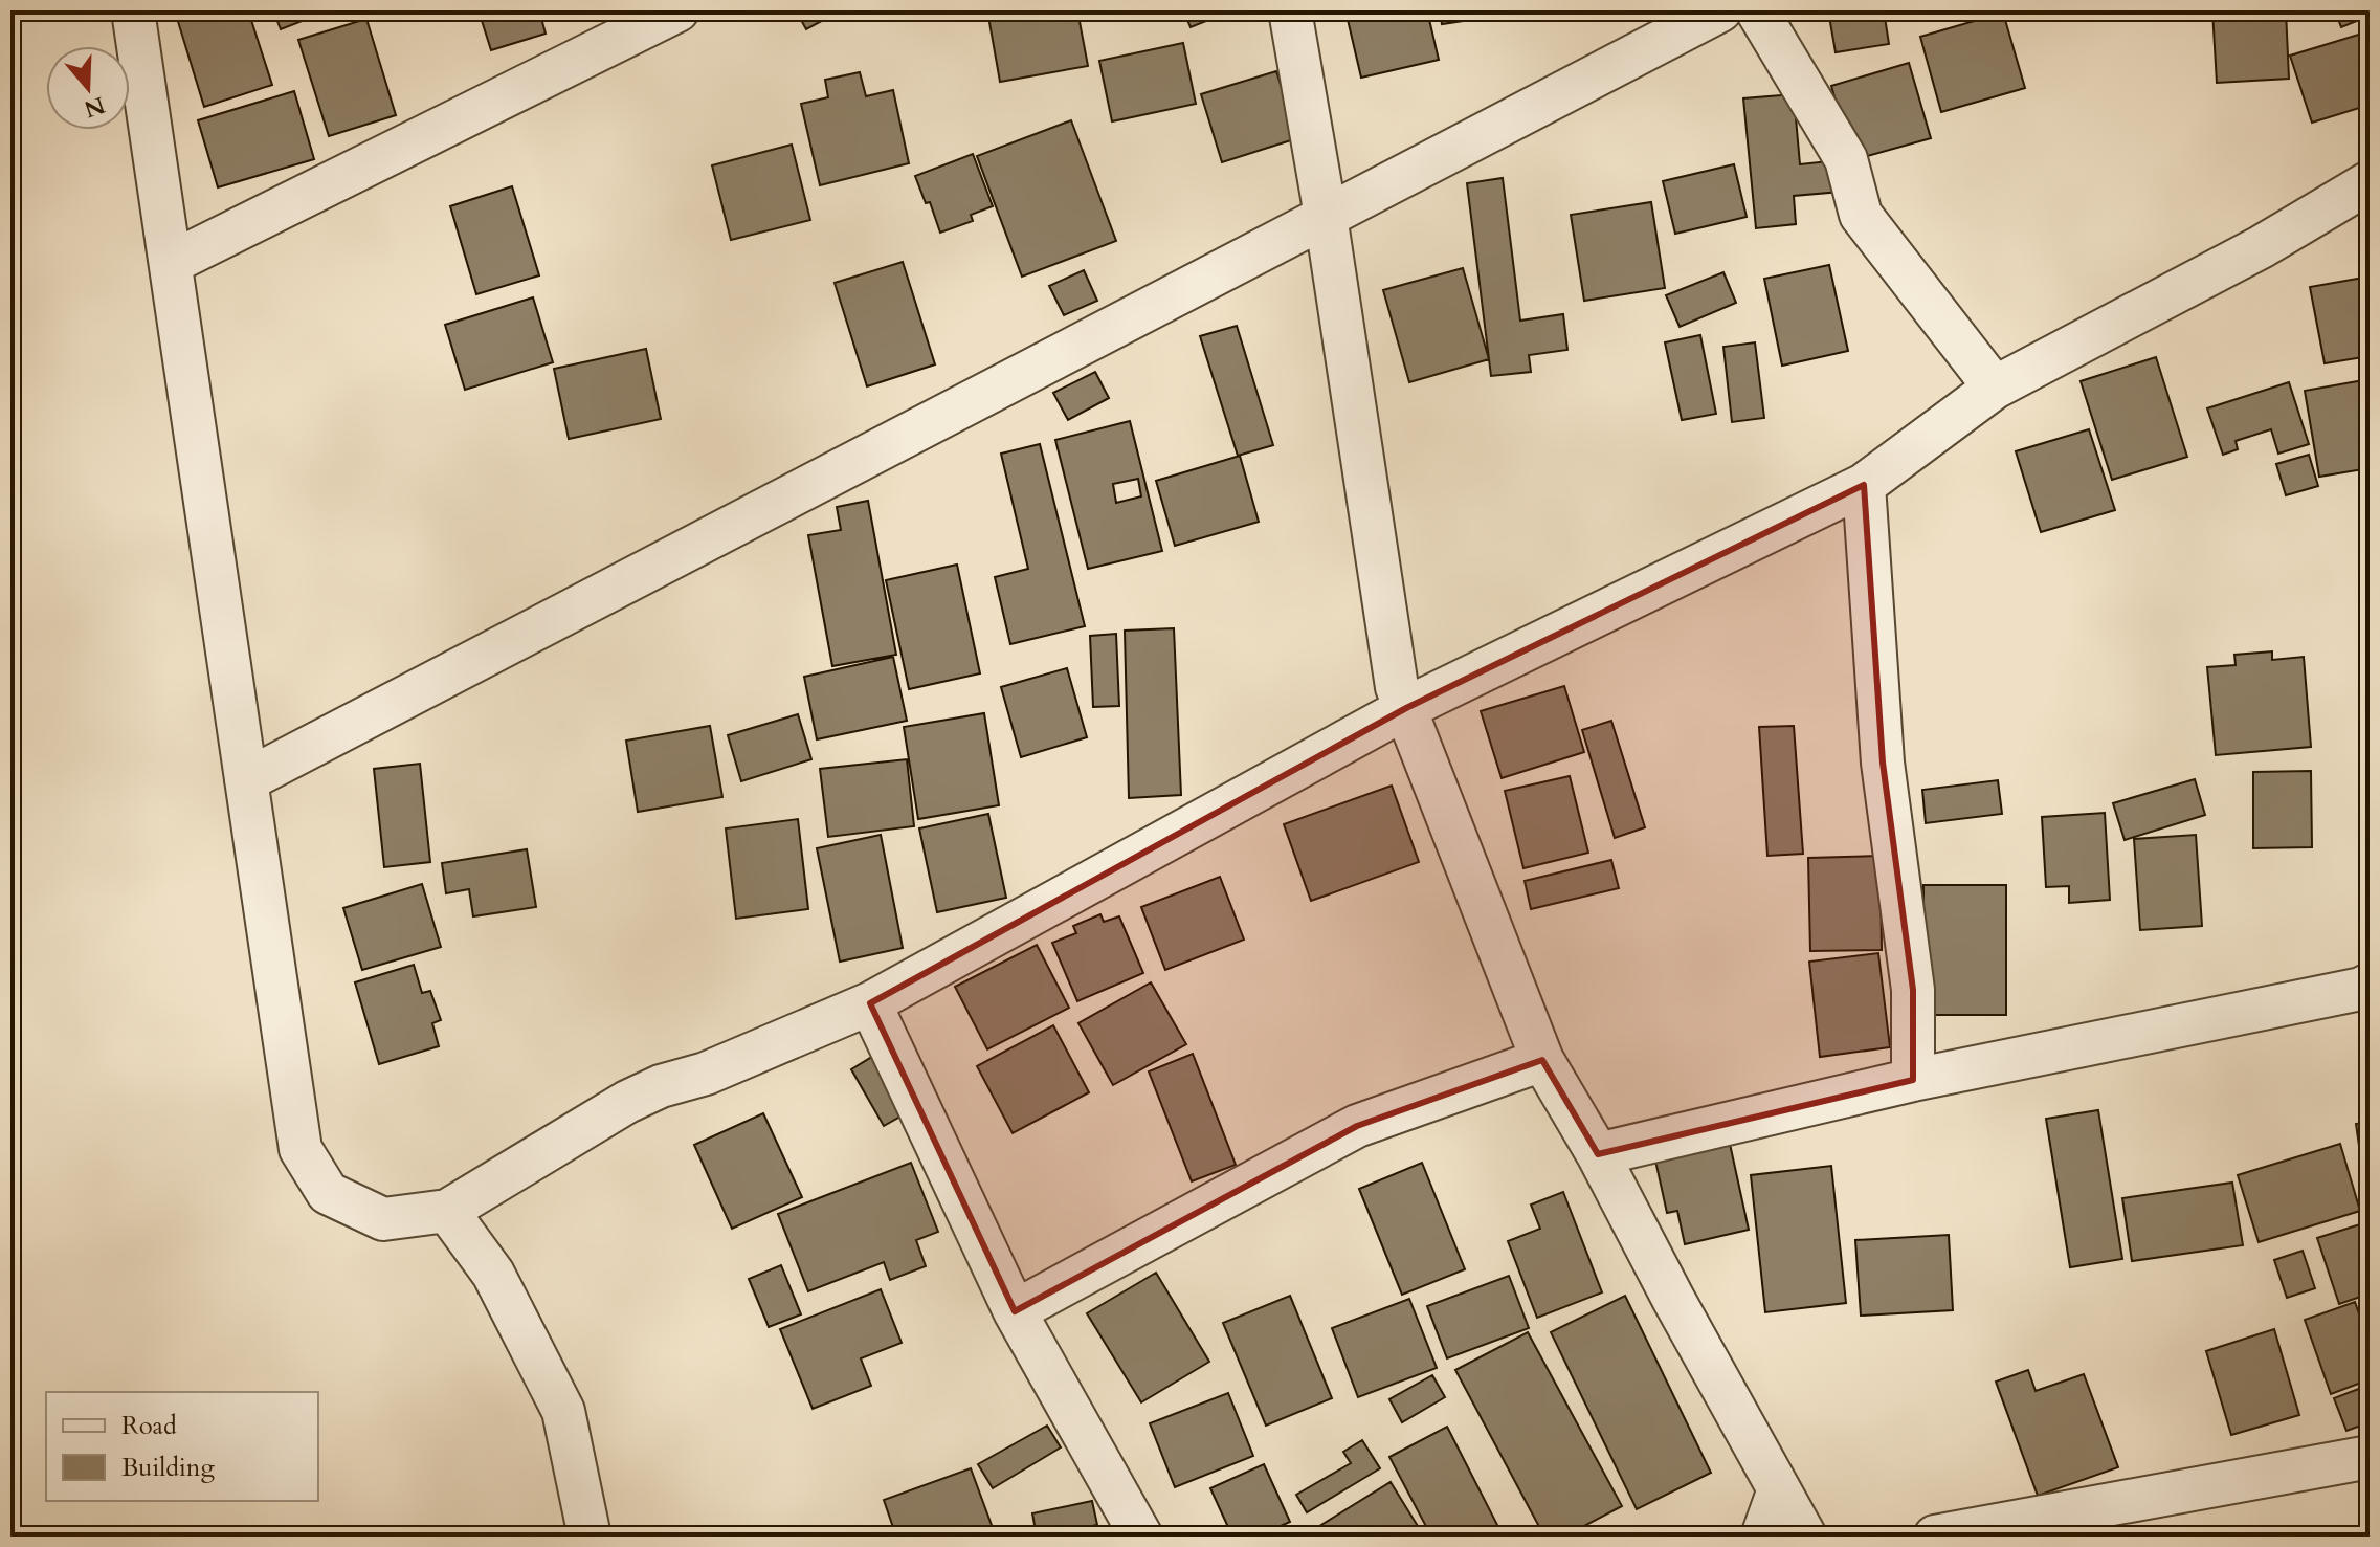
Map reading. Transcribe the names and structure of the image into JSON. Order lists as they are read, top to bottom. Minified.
{"legend":["Road","Building"],"north":"bottom"}
